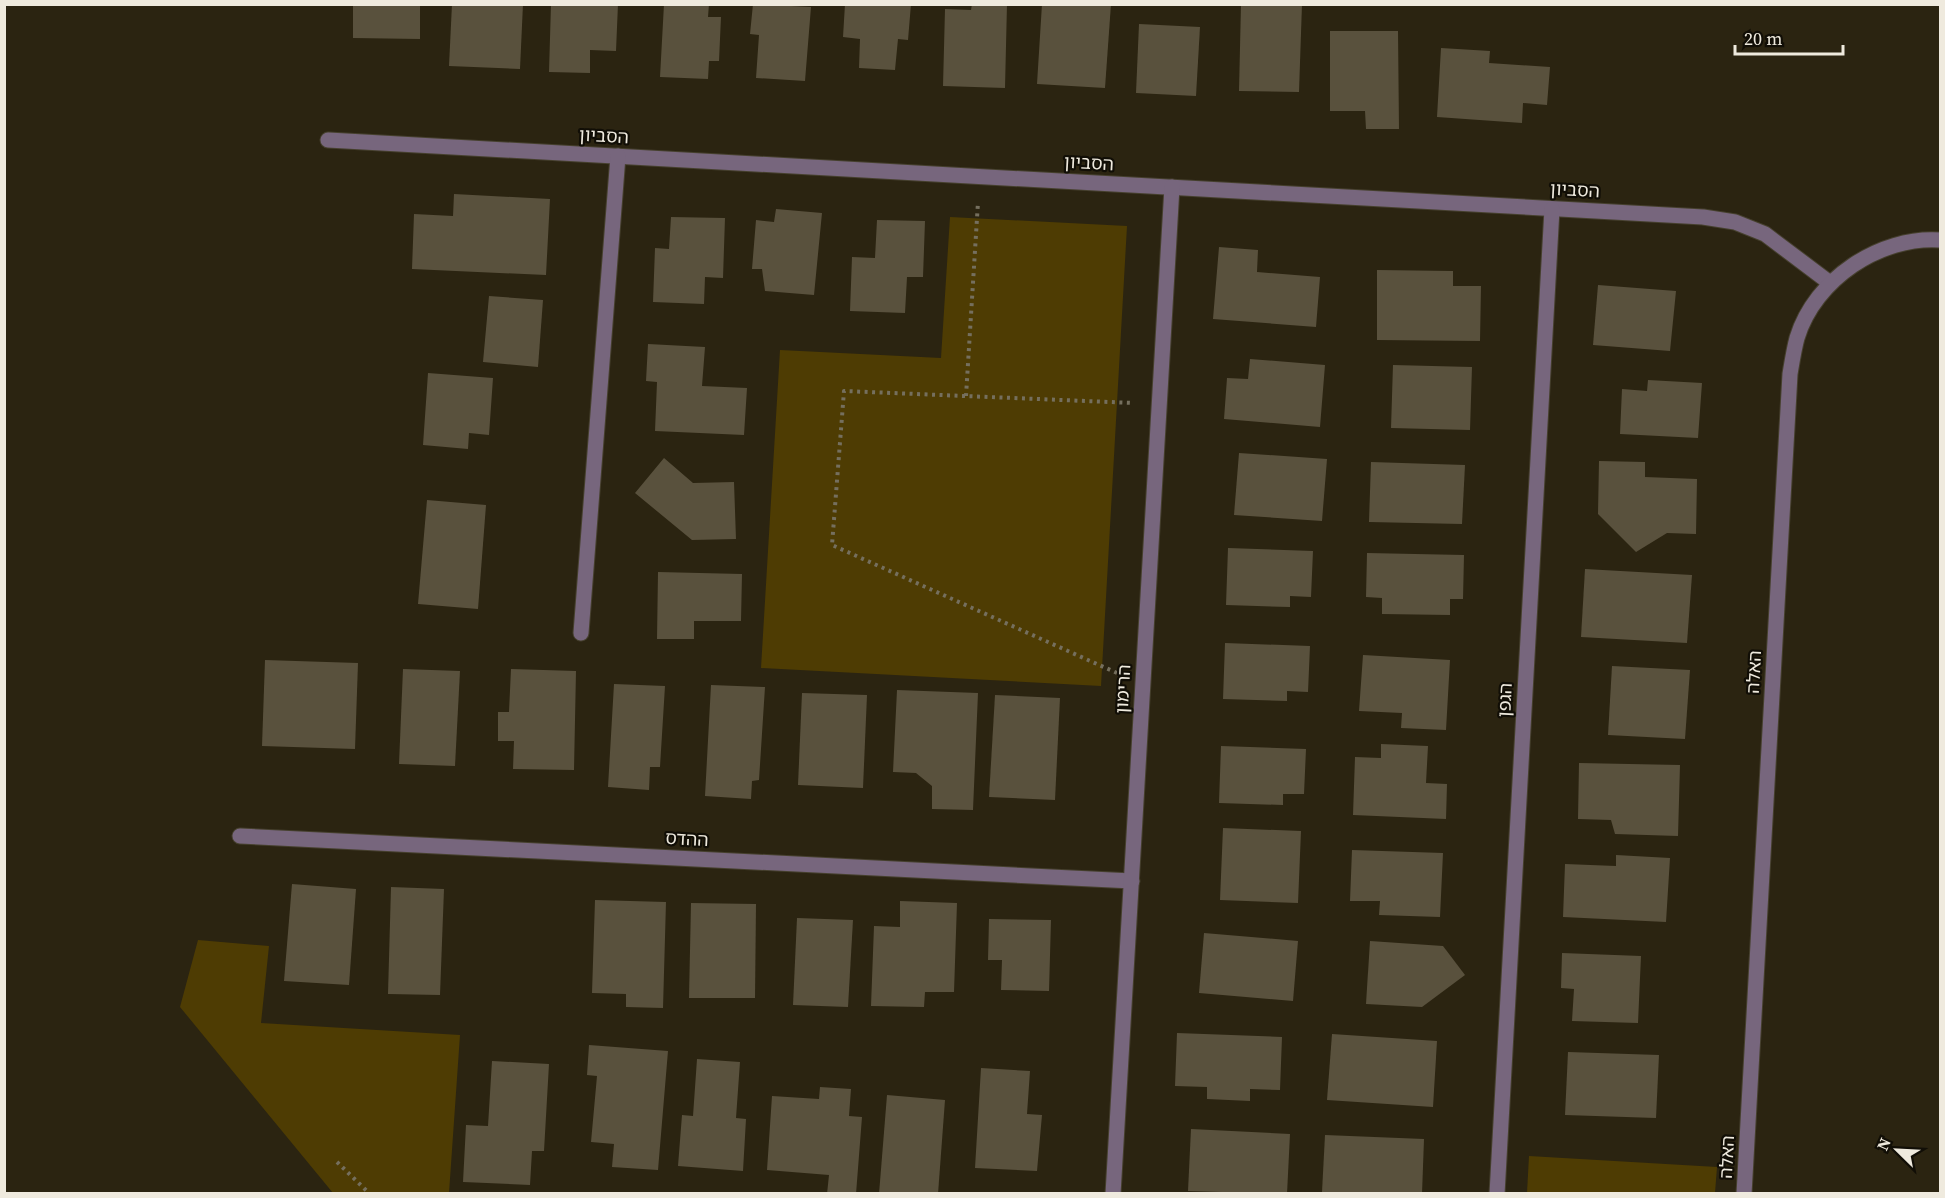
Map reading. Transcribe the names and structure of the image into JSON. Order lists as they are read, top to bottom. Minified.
{"streets":{"street":["הסביון","האלה","הרימון","הגפן","ההדס"]},"crossings":[["הסביון","האלה"],["הסביון","הרימון"],["הסביון","הגפן"],["הרימון","ההדס"]],"scale_bar":"20 m","north":"top left"}
